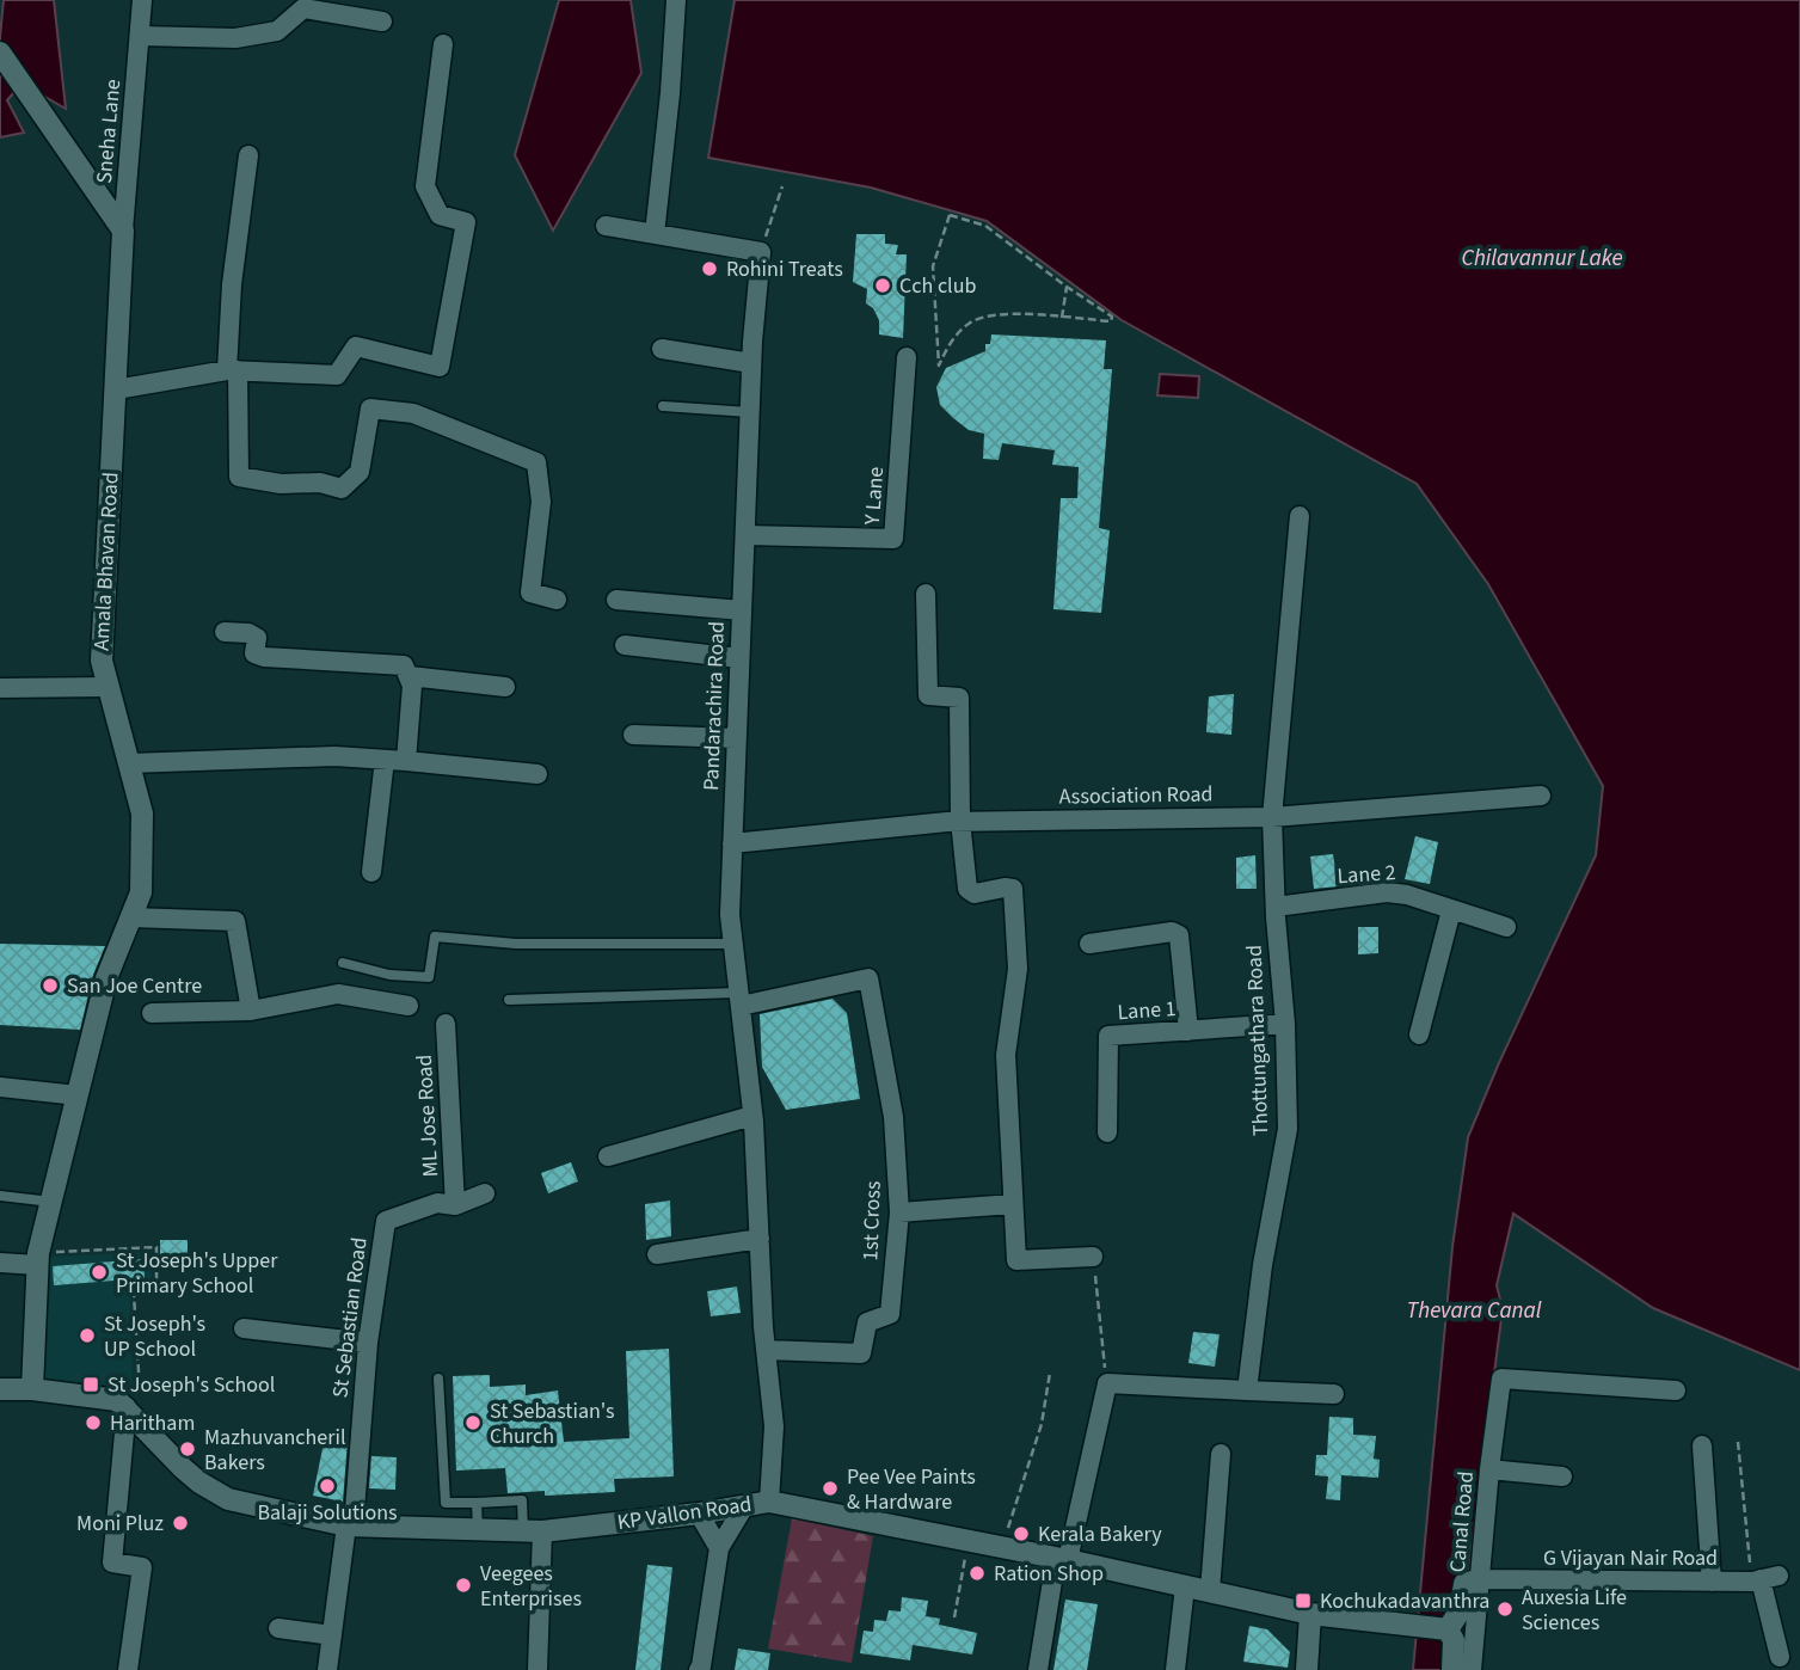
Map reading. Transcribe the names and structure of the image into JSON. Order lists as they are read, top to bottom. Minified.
{"streets":{"street":["Sneha Lane","Y Lane","Amala Bhavan Road","Pandarachira Road","Association Road","Lane 2","Lane 1","Thottungathara Road","ML Jose Road","1st Cross","St Sebastian Road","KP Vallon Road","Canal Road","G Vijayan Nair Road"]},"crossings":[["Sneha Lane","Amala Bhavan Road"],["Y Lane","Pandarachira Road"],["Pandarachira Road","Association Road"],["Pandarachira Road","1st Cross"],["Pandarachira Road","KP Vallon Road"],["Association Road","Thottungathara Road"],["Lane 2","Thottungathara Road"],["Lane 1","Thottungathara Road"],["ML Jose Road","St Sebastian Road"],["St Sebastian Road","KP Vallon Road"],["Canal Road","G Vijayan Nair Road"]],"water":["Chilavannur Lake","Thevara Canal"],"places":{"other":["Rohini Treats","Cch club","San Joe Centre","St Joseph's Upper Primary School","St Joseph's UP School","Haritham","St Sebastian's Church","Mazhuvancheril Bakers","Balaji Solutions","Pee Vee Paints & Hardware","Moni Pluz","Kerala Bakery","Ration Shop","Veegees Enterprises","Auxesia Life Sciences"],"transit":["St Joseph's School","Kochukadavanthra"]}}
